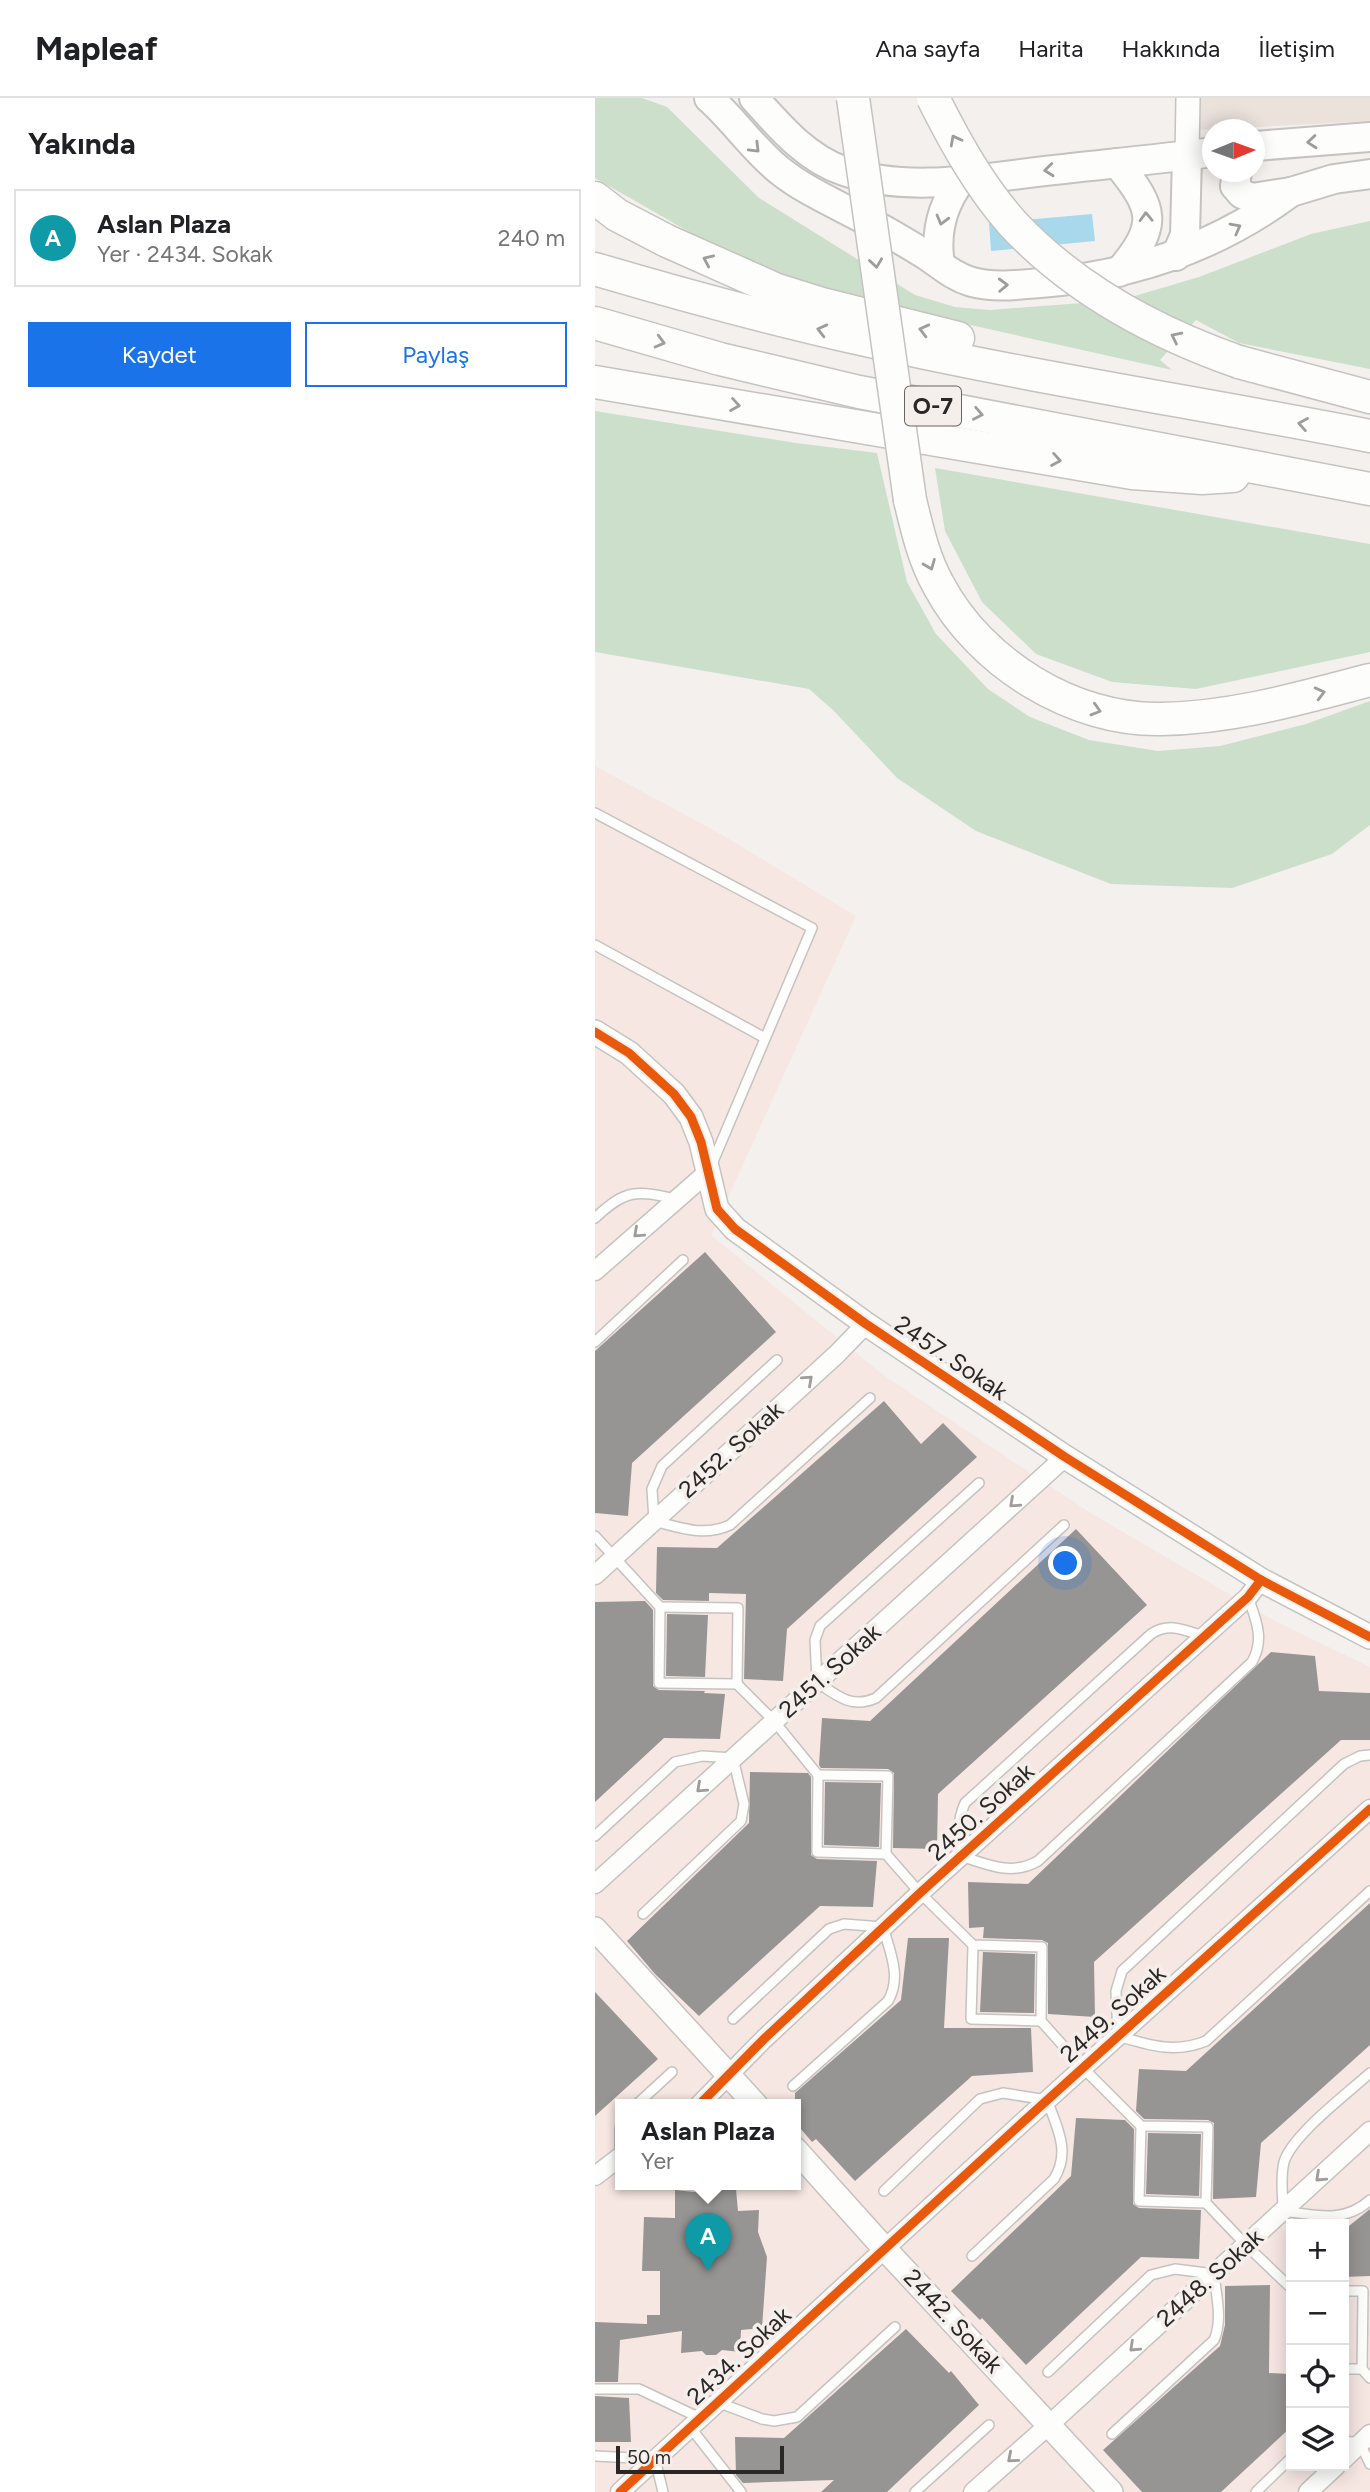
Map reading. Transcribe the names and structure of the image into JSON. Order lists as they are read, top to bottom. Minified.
{"streets":{"highway":["O-7"],"street":["2457. Sokak","2452. Sokak","2451. Sokak","2450. Sokak","2449. Sokak","2448. Sokak","2442. Sokak","2434. Sokak"]},"crossings":[["2457. Sokak","2452. Sokak"],["2457. Sokak","2451. Sokak"],["2457. Sokak","2450. Sokak"],["2449. Sokak","2442. Sokak"],["2449. Sokak","2434. Sokak"],["2448. Sokak","2442. Sokak"],["2442. Sokak","2434. Sokak"]],"one_way":["2452. Sokak","2451. Sokak","2448. Sokak"],"scale_bar":"50 m","north":"right","page":{"header":"Mapleaf","nav":["Ana sayfa","Harita","Hakkında","İletişim"],"heading":"Yakında","list":[{"mark":"A","name":"Aslan Plaza","note":"Yer · 2434. Sokak","value":"240 m"}],"buttons":["Kaydet","Paylaş"],"popup":["Aslan Plaza","Yer"],"pins":"A","map_buttons":["+","−"],"scale":"50 m"}}
